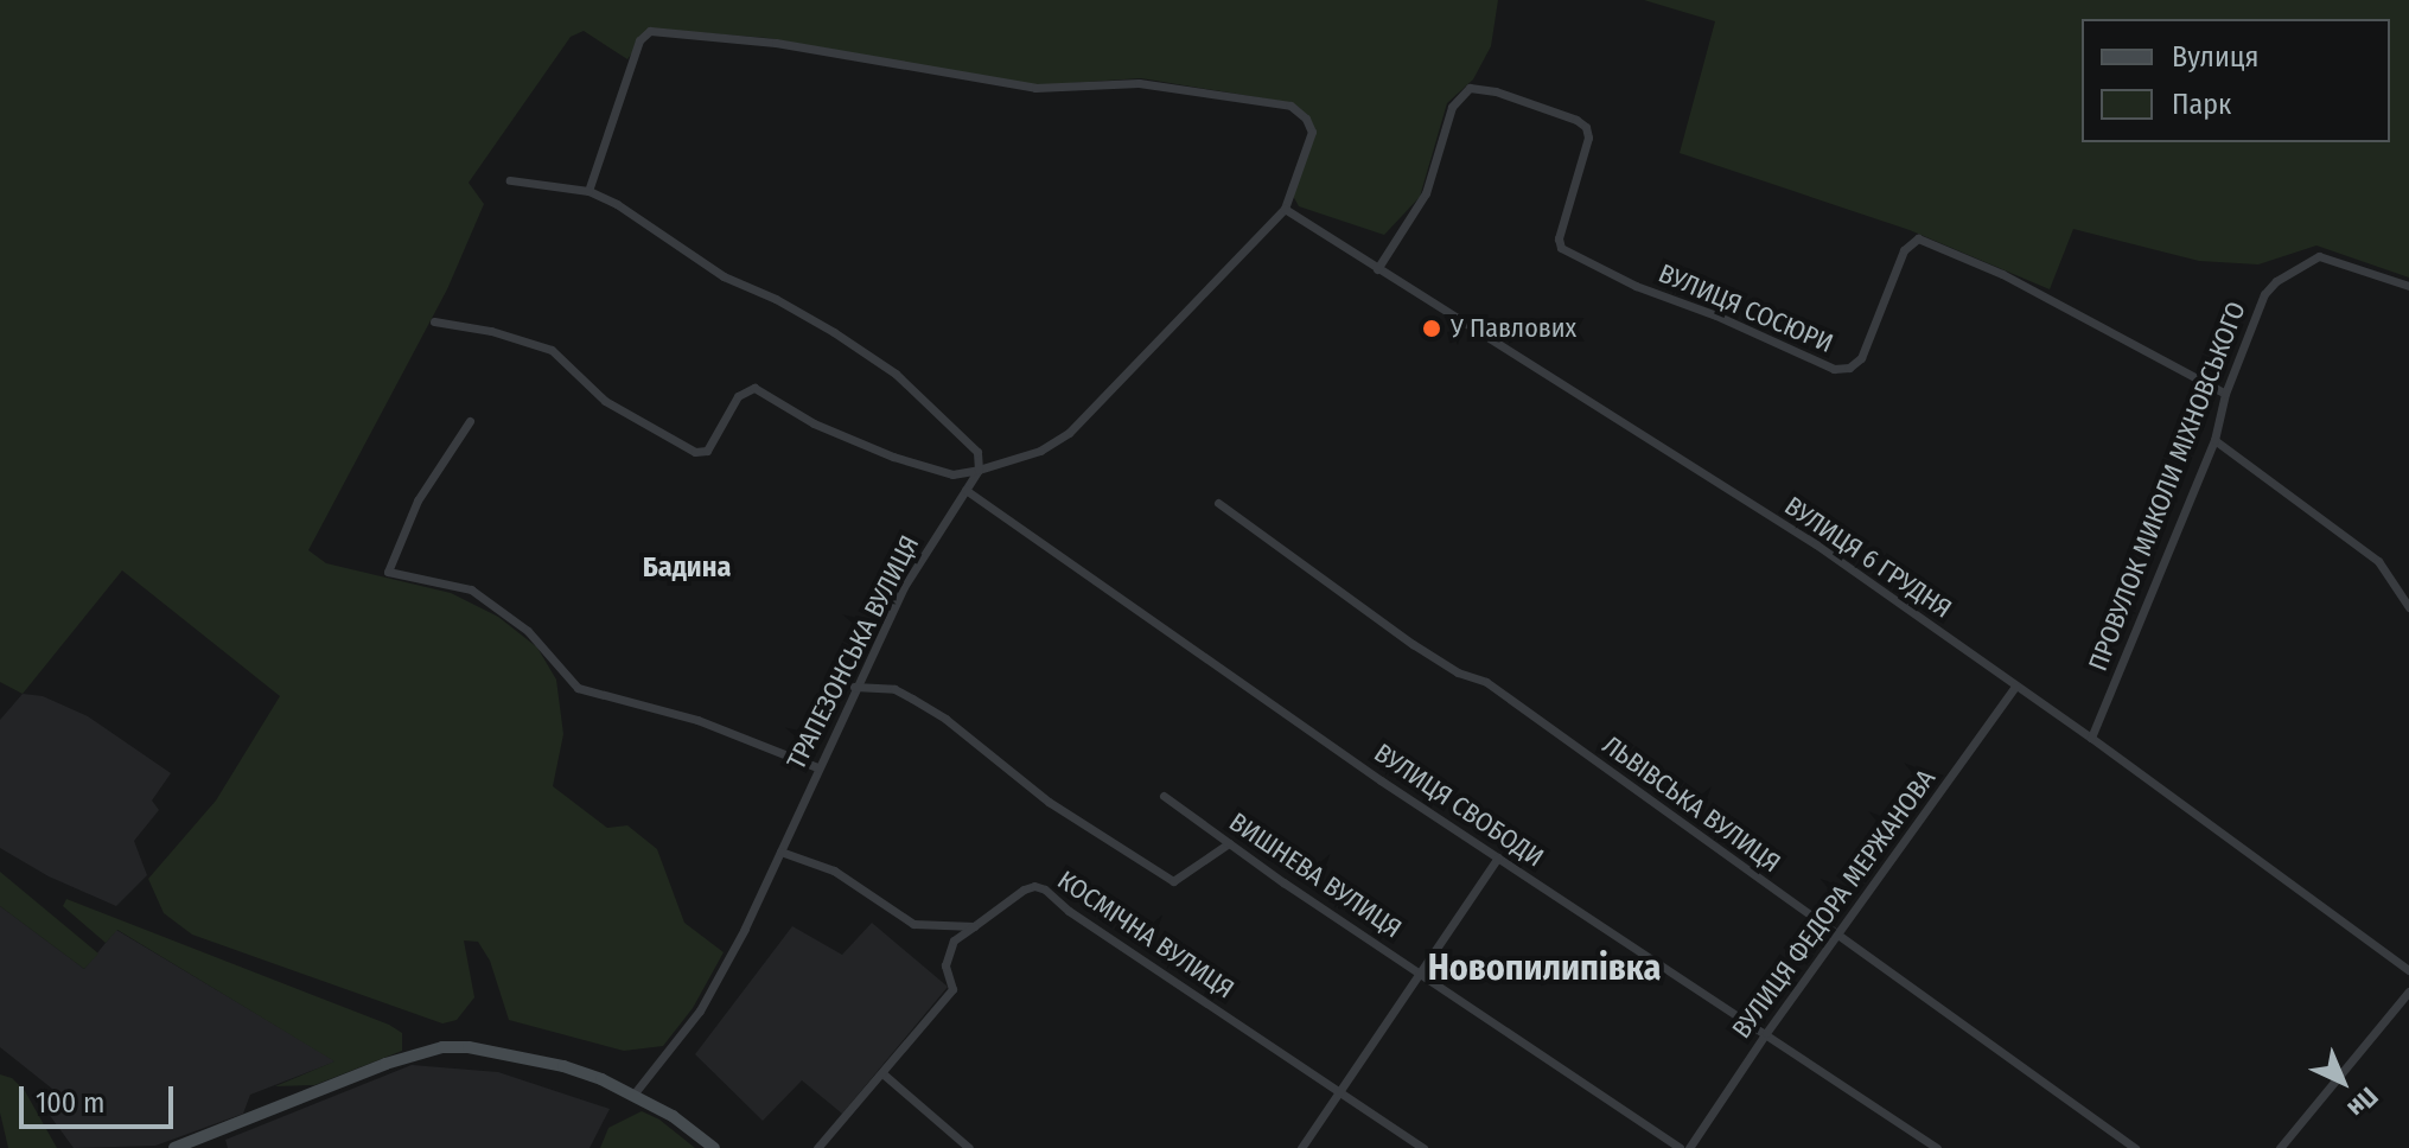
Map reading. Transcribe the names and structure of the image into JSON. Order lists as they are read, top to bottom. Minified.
{"streets":{"street":["ВУЛИЦЯ СОСЮРИ","ПРОВУЛОК МИКОЛИ МІХНОВСЬКОГО","ВУЛИЦЯ 6 ГРУДНЯ","ТРАПЕЗОНСЬКА ВУЛИЦЯ","ЛЬВІВСЬКА ВУЛИЦЯ","ВУЛИЦЯ СВОБОДИ","ВИШНЕВА ВУЛИЦЯ","ВУЛИЦЯ ФЕДОРА МЕРЖАНОВА","КОСМІЧНА ВУЛИЦЯ"]},"crossings":[["ВУЛИЦЯ СОСЮРИ","ПРОВУЛОК МИКОЛИ МІХНОВСЬКОГО"],["ВУЛИЦЯ СОСЮРИ","ВУЛИЦЯ 6 ГРУДНЯ"],["ПРОВУЛОК МИКОЛИ МІХНОВСЬКОГО","ВУЛИЦЯ 6 ГРУДНЯ"],["ВУЛИЦЯ 6 ГРУДНЯ","ВУЛИЦЯ ФЕДОРА МЕРЖАНОВА"],["ТРАПЕЗОНСЬКА ВУЛИЦЯ","ВУЛИЦЯ СВОБОДИ"],["ЛЬВІВСЬКА ВУЛИЦЯ","ВУЛИЦЯ ФЕДОРА МЕРЖАНОВА"],["ВУЛИЦЯ СВОБОДИ","ВУЛИЦЯ ФЕДОРА МЕРЖАНОВА"]],"districts":["Бадина","Новопилипівка"],"places":["У Павлових"],"legend":["Вулиця","Парк"],"scale_bar":"100 m","north":"bottom right"}
